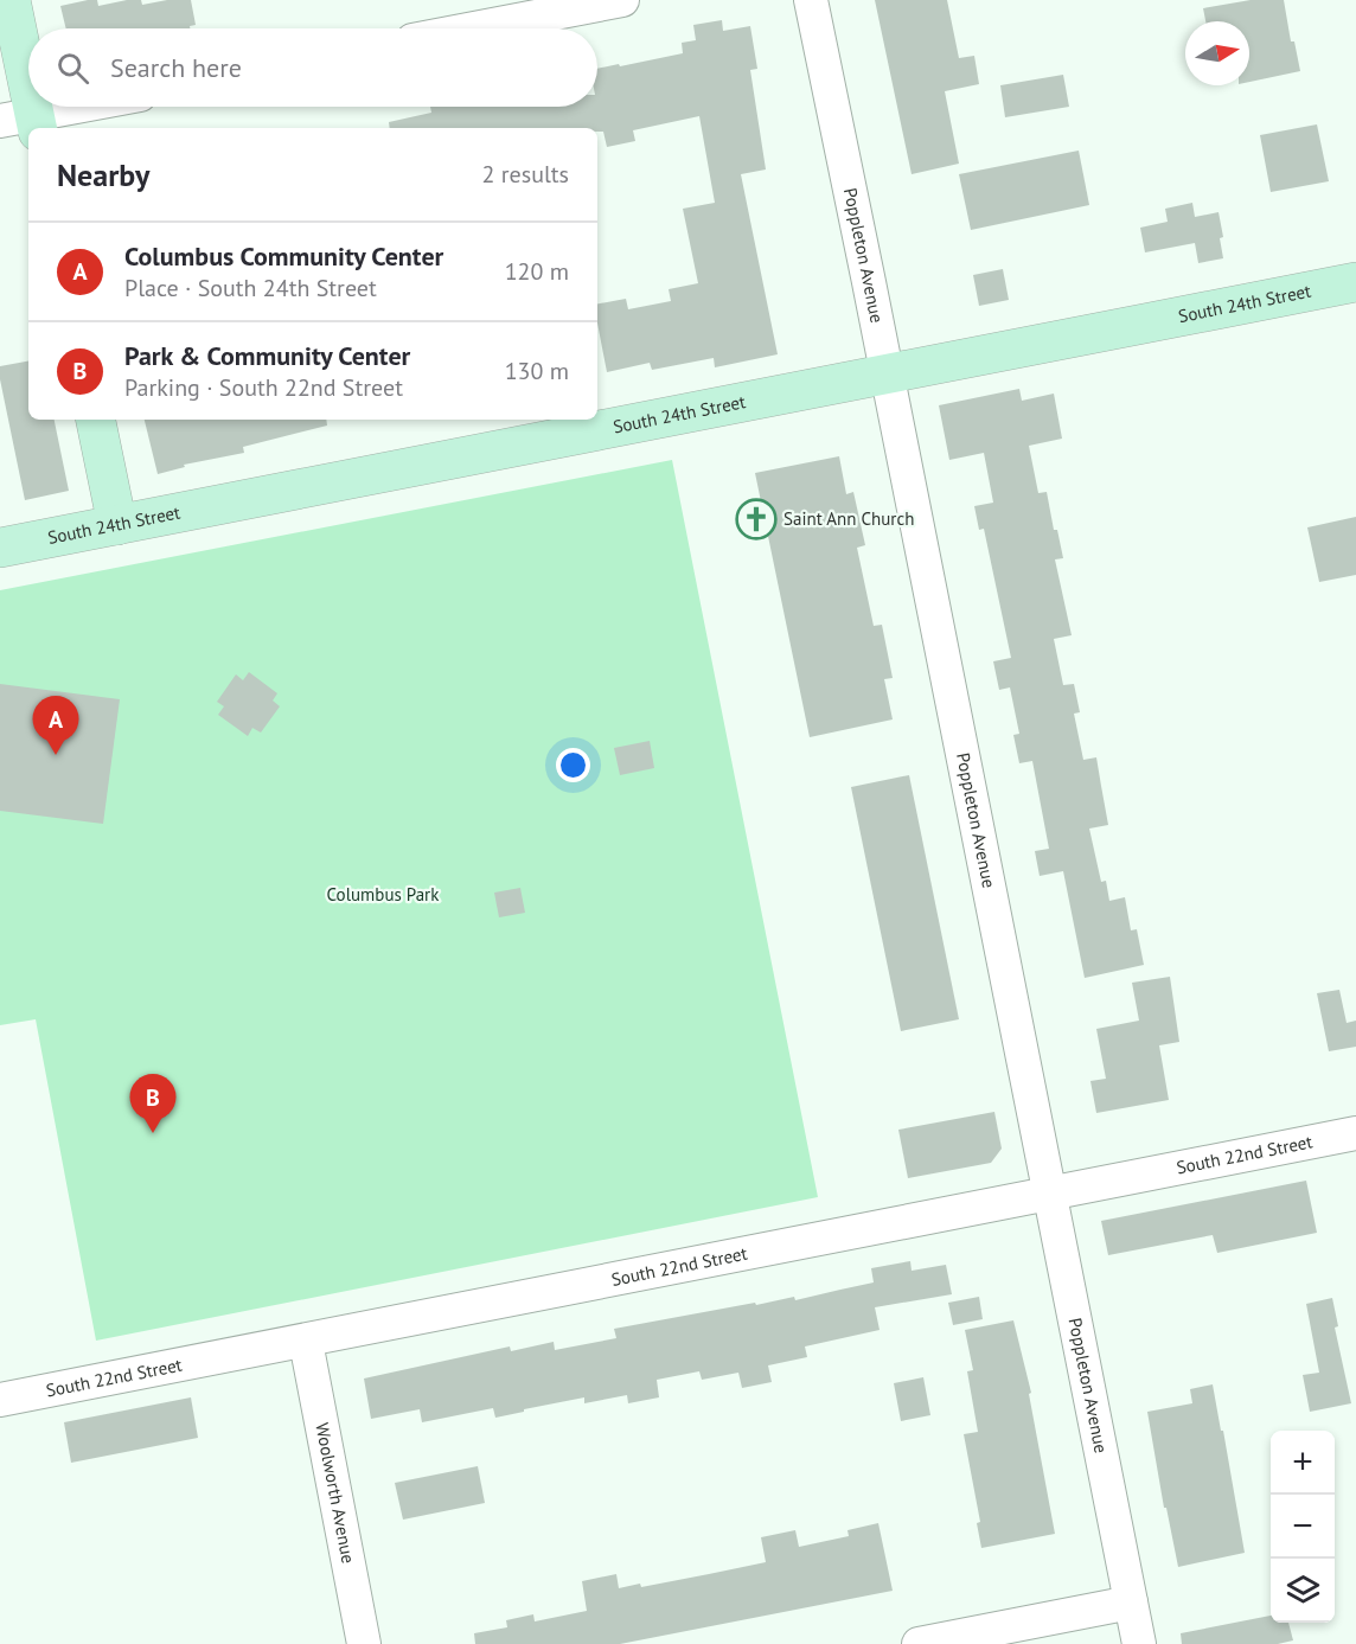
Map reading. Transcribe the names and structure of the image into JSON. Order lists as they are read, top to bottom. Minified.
{"streets":{"main road":["South 24th Street"],"street":["Poppleton Avenue","South 22nd Street","Woolworth Avenue"]},"crossings":[["Poppleton Avenue","South 24th Street"],["Poppleton Avenue","South 22nd Street"],["South 22nd Street","Woolworth Avenue"]],"parks":["Columbus Park"],"places":{"church":["Saint Ann Church"]},"north":"right","page":{"search":"Search here","heading":["Nearby","2 results"],"list":[{"mark":"A","name":"Columbus Community Center","note":"Place · South 24th Street","value":"120 m"},{"mark":"B","name":"Park & Community Center","note":"Parking · South 22nd Street","value":"130 m"}],"pins":["A","B"],"map_buttons":["+","−"]}}
